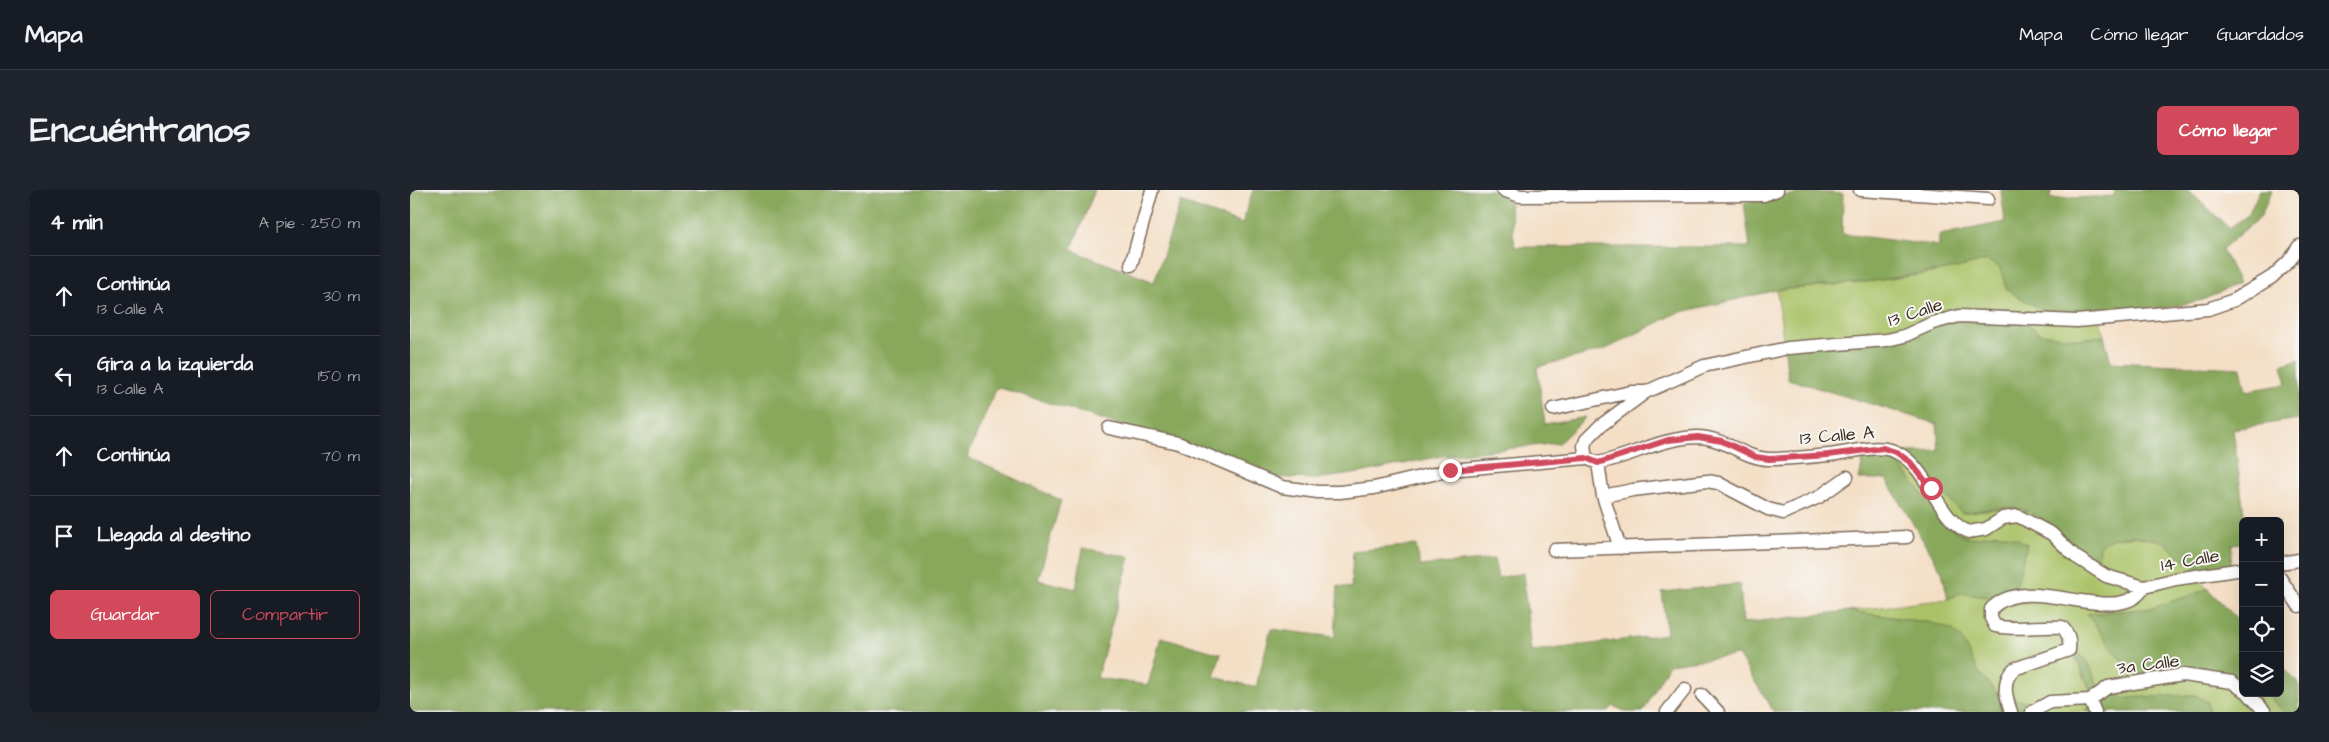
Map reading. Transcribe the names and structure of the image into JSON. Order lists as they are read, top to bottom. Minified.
{"streets":{"street":["13 Calle","13 Calle A","14 Calle","3a Calle"]},"crossings":[["13 Calle","13 Calle A"],["13 Calle A","14 Calle"]],"page":{"header":"Mapa","nav":["Mapa","Cómo llegar","Guardados"],"title":"Encuéntranos","buttons":["Cómo llegar",["Guardar","Compartir"]],"heading":["4 min","A pie · 250 m"],"list":[["Continúa","13 Calle A","30 m"],["Gira a la izquierda","13 Calle A","150 m"],["Continúa","70 m"],"Llegada al destino"],"map_buttons":["+","−"]}}
